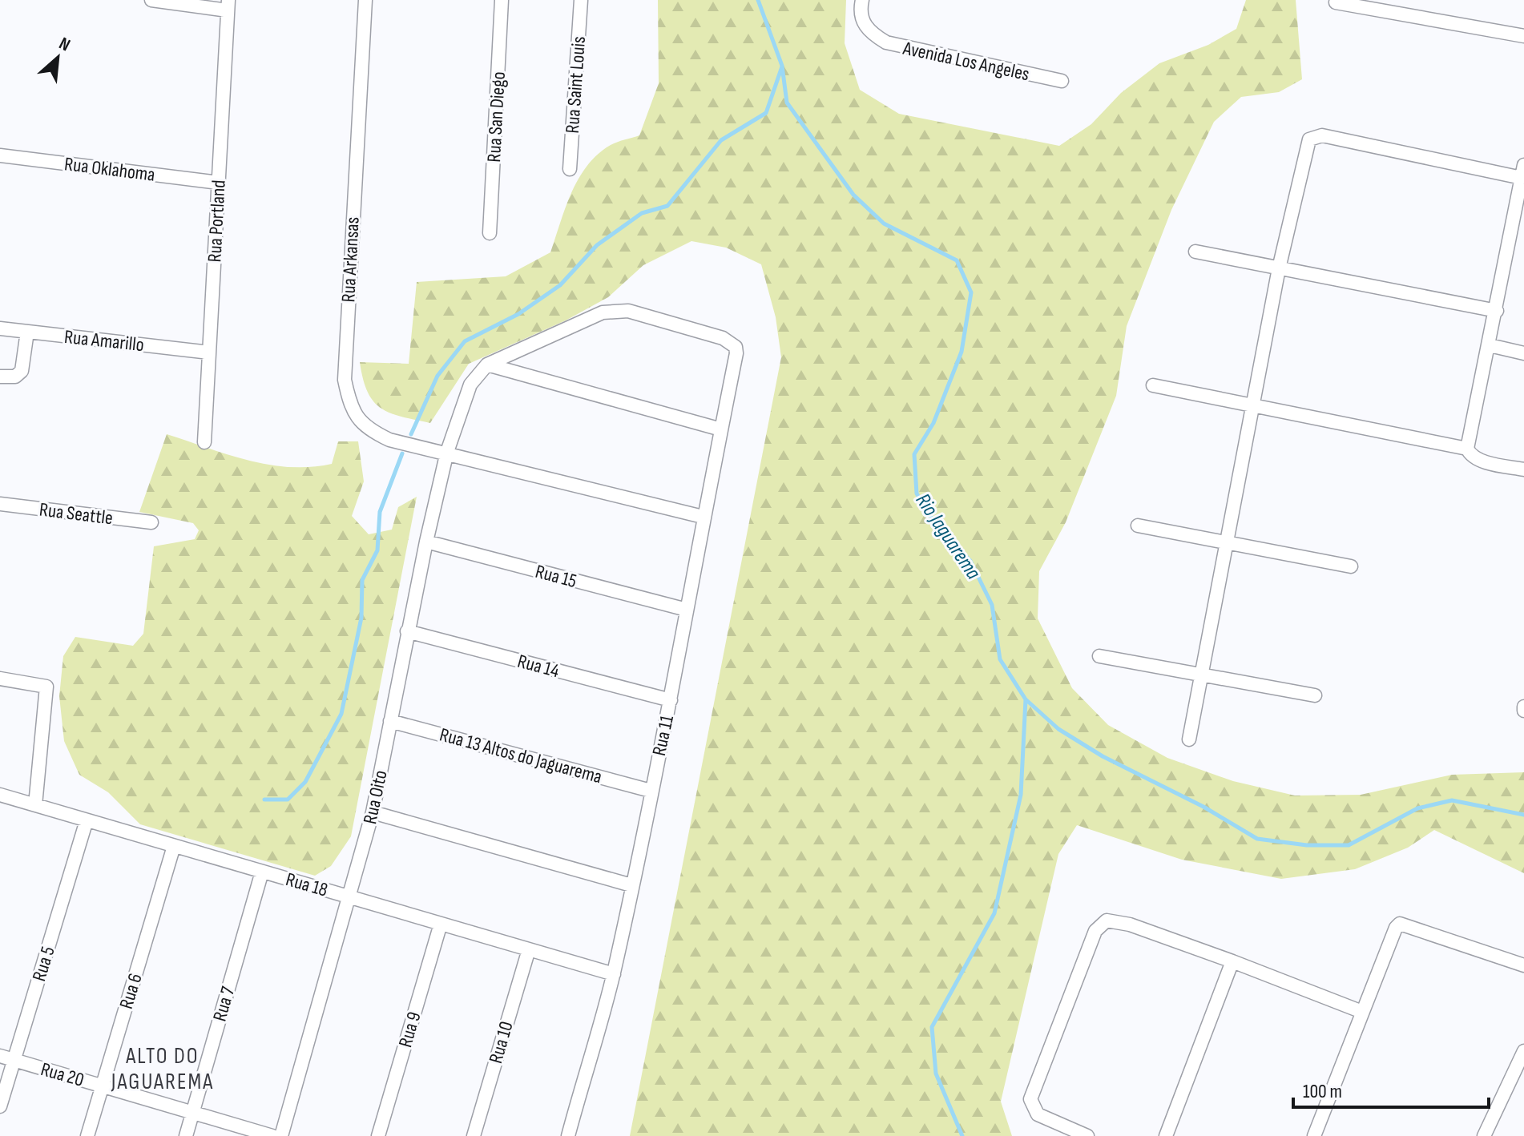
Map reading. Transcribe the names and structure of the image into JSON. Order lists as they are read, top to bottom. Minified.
{"streets":{"street":["Avenida Los Angeles","Rua Saint Louis","Rua San Diego","Rua Oklahoma","Rua Portland","Rua Arkansas","Rua Amarillo","Rua Seattle","Rua 15","Rua 14","Rua 11","Rua 13 Altos do Jaguarema","Rua Oito","Rua 18","Rua 5","Rua 6","Rua 7","Rua 9","Rua 10","Rua 20"]},"crossings":[["Rua Oklahoma","Rua Portland"],["Rua Portland","Rua Amarillo"],["Rua Arkansas","Rua 11"],["Rua Arkansas","Rua Oito"],["Rua 15","Rua 11"],["Rua 15","Rua Oito"],["Rua 14","Rua 11"],["Rua 14","Rua Oito"],["Rua 11","Rua 13 Altos do Jaguarema"],["Rua 11","Rua Oito"],["Rua 11","Rua 18"],["Rua 13 Altos do Jaguarema","Rua Oito"],["Rua Oito","Rua 18"],["Rua 18","Rua 5"],["Rua 18","Rua 6"],["Rua 18","Rua 7"],["Rua 18","Rua 9"],["Rua 18","Rua 10"],["Rua 5","Rua 20"],["Rua 6","Rua 20"],["Rua 7","Rua 20"]],"districts":["ALTO DO JAGUAREMA"],"water":["Rio Jaguarema"],"scale_bar":"100 m","north":"top right"}
